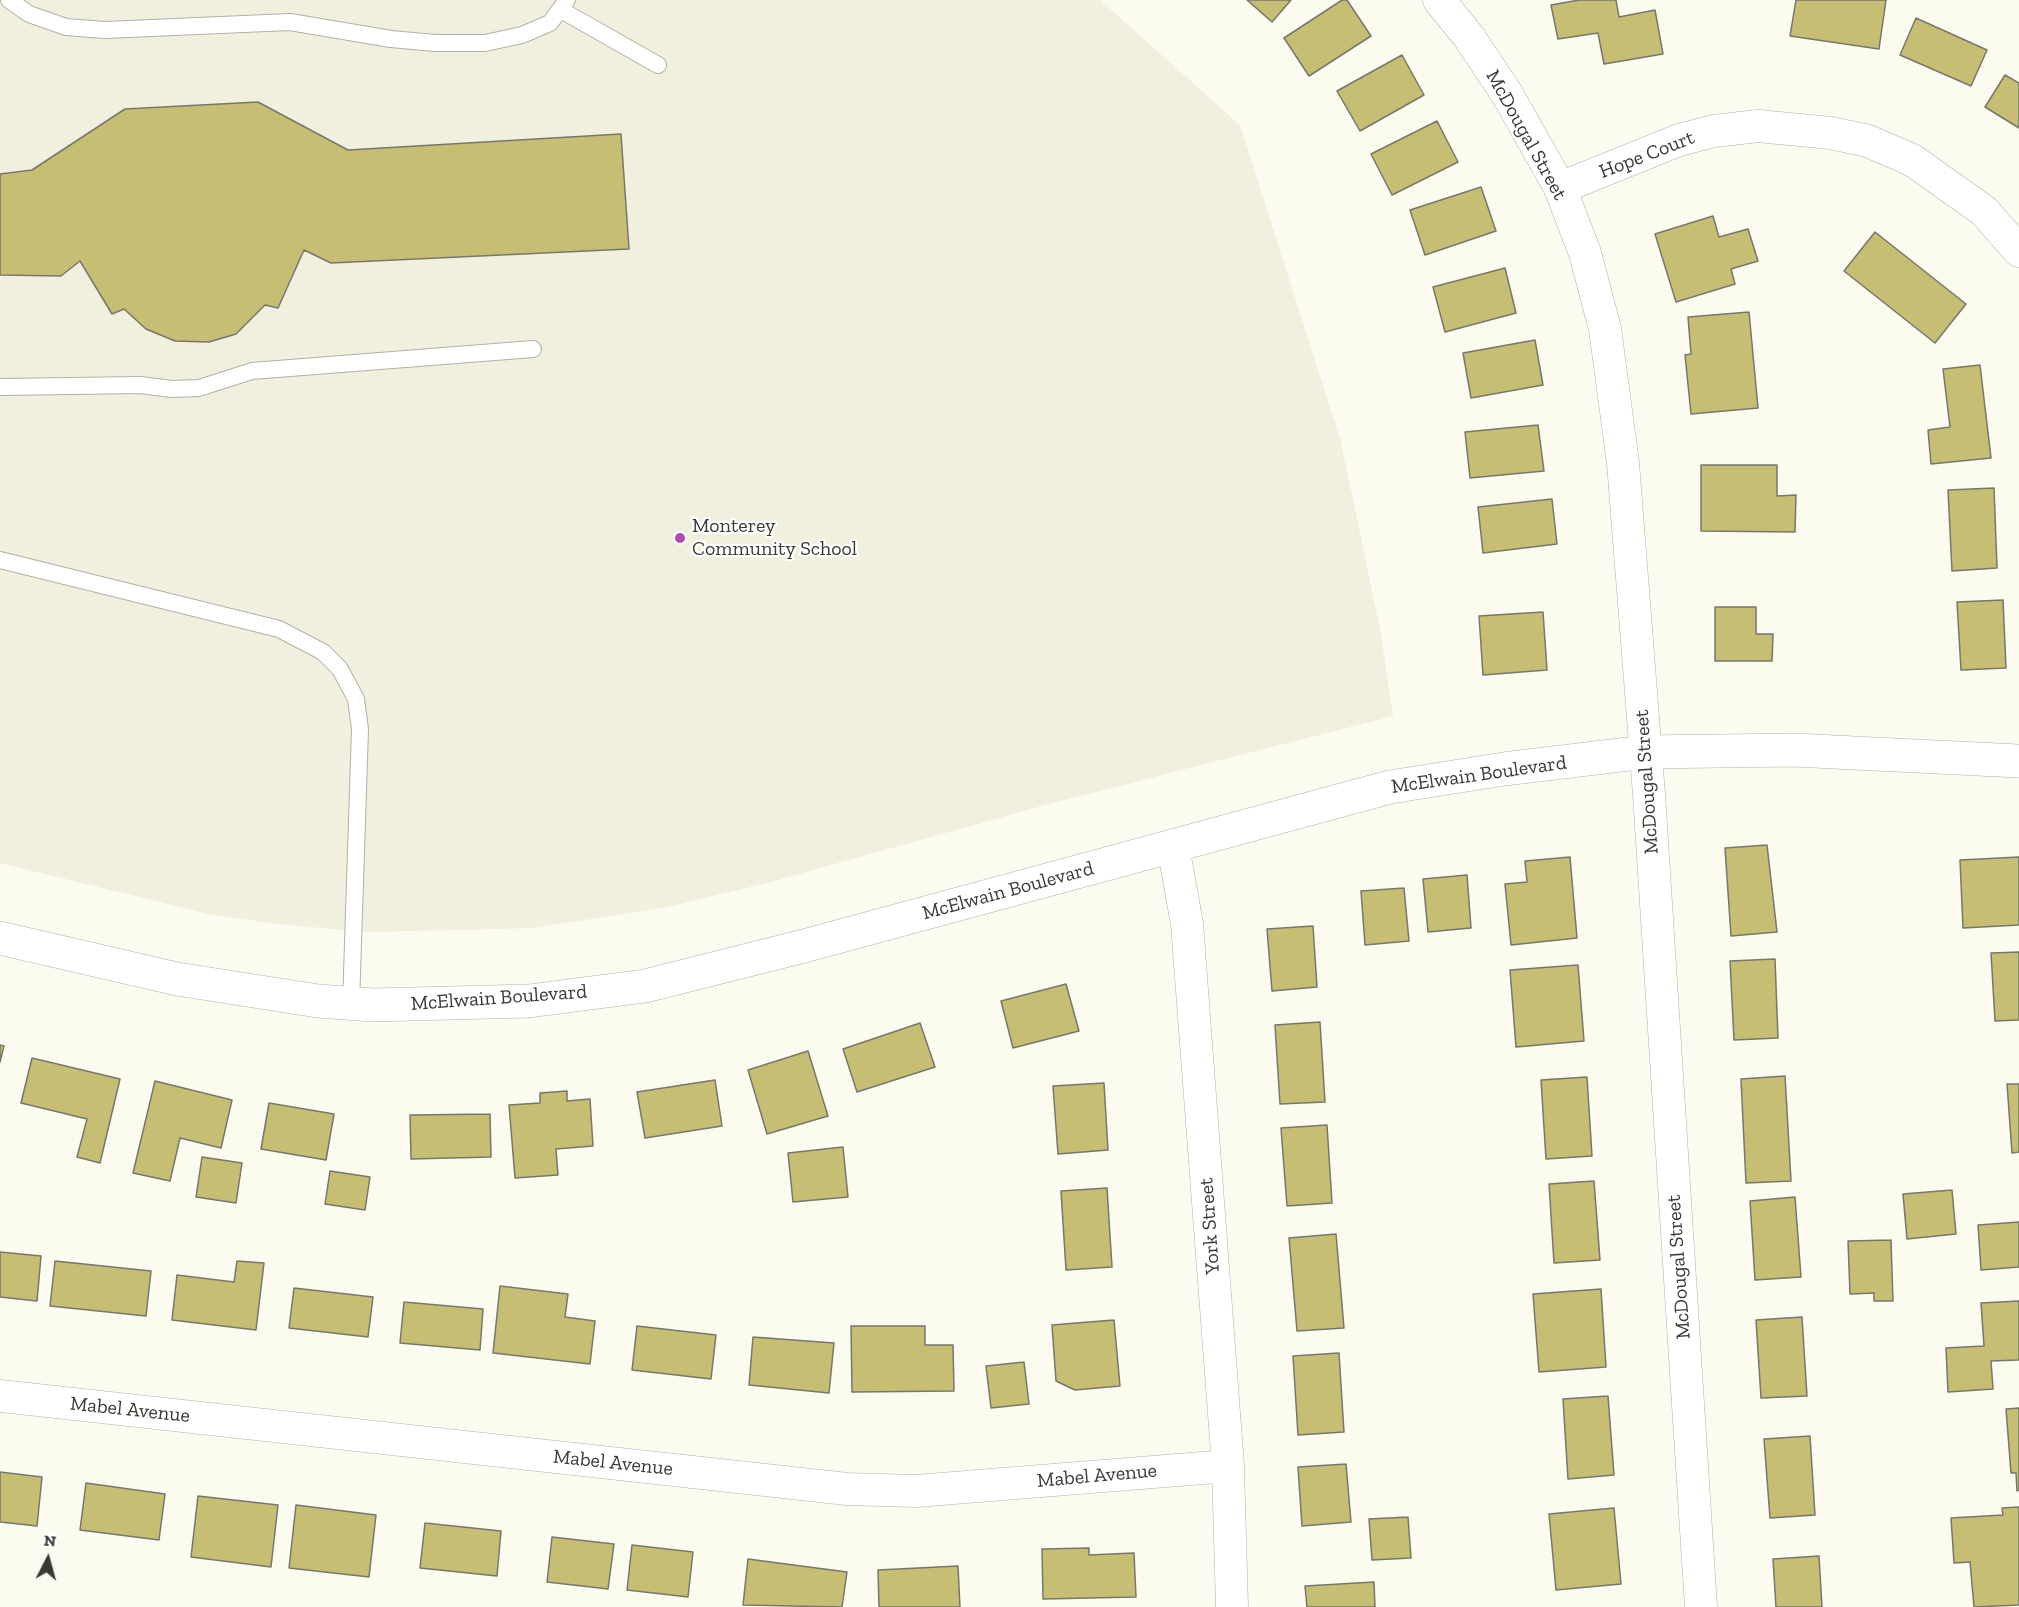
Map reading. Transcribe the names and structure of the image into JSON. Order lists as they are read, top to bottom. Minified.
{"streets":{"street":["McDougal Street","Hope Court","McElwain Boulevard","York Street","Mabel Avenue"]},"crossings":[["McDougal Street","Hope Court"],["McDougal Street","McElwain Boulevard"],["McElwain Boulevard","York Street"],["York Street","Mabel Avenue"]],"places":["Monterey Community School"],"north":"top"}
